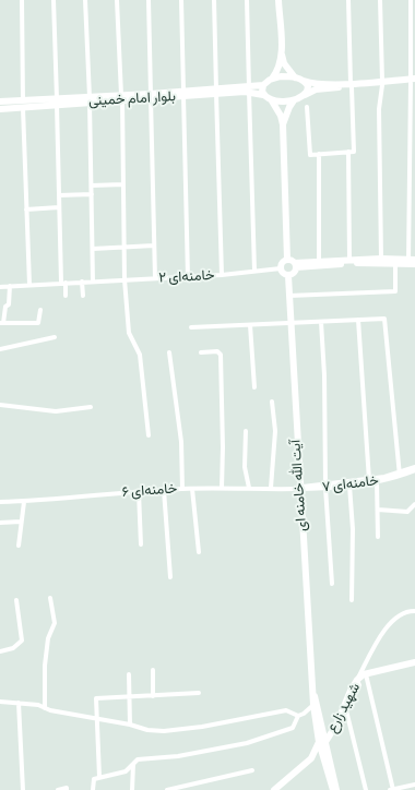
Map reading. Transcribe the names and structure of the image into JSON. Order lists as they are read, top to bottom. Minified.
{"streets":{"street":["بلوار امام خمینی","خامنه‌ای ۲","خامنه‌ای ۷","آیت الله خامنه ای","خامنه‌ای ۶","شهید زارع"]},"crossings":[["خامنه‌ای ۲","آیت الله خامنه ای"],["خامنه‌ای ۷","آیت الله خامنه ای"],["خامنه‌ای ۷","خامنه‌ای ۶"],["آیت الله خامنه ای","خامنه‌ای ۶"],["آیت الله خامنه ای","شهید زارع"]]}
